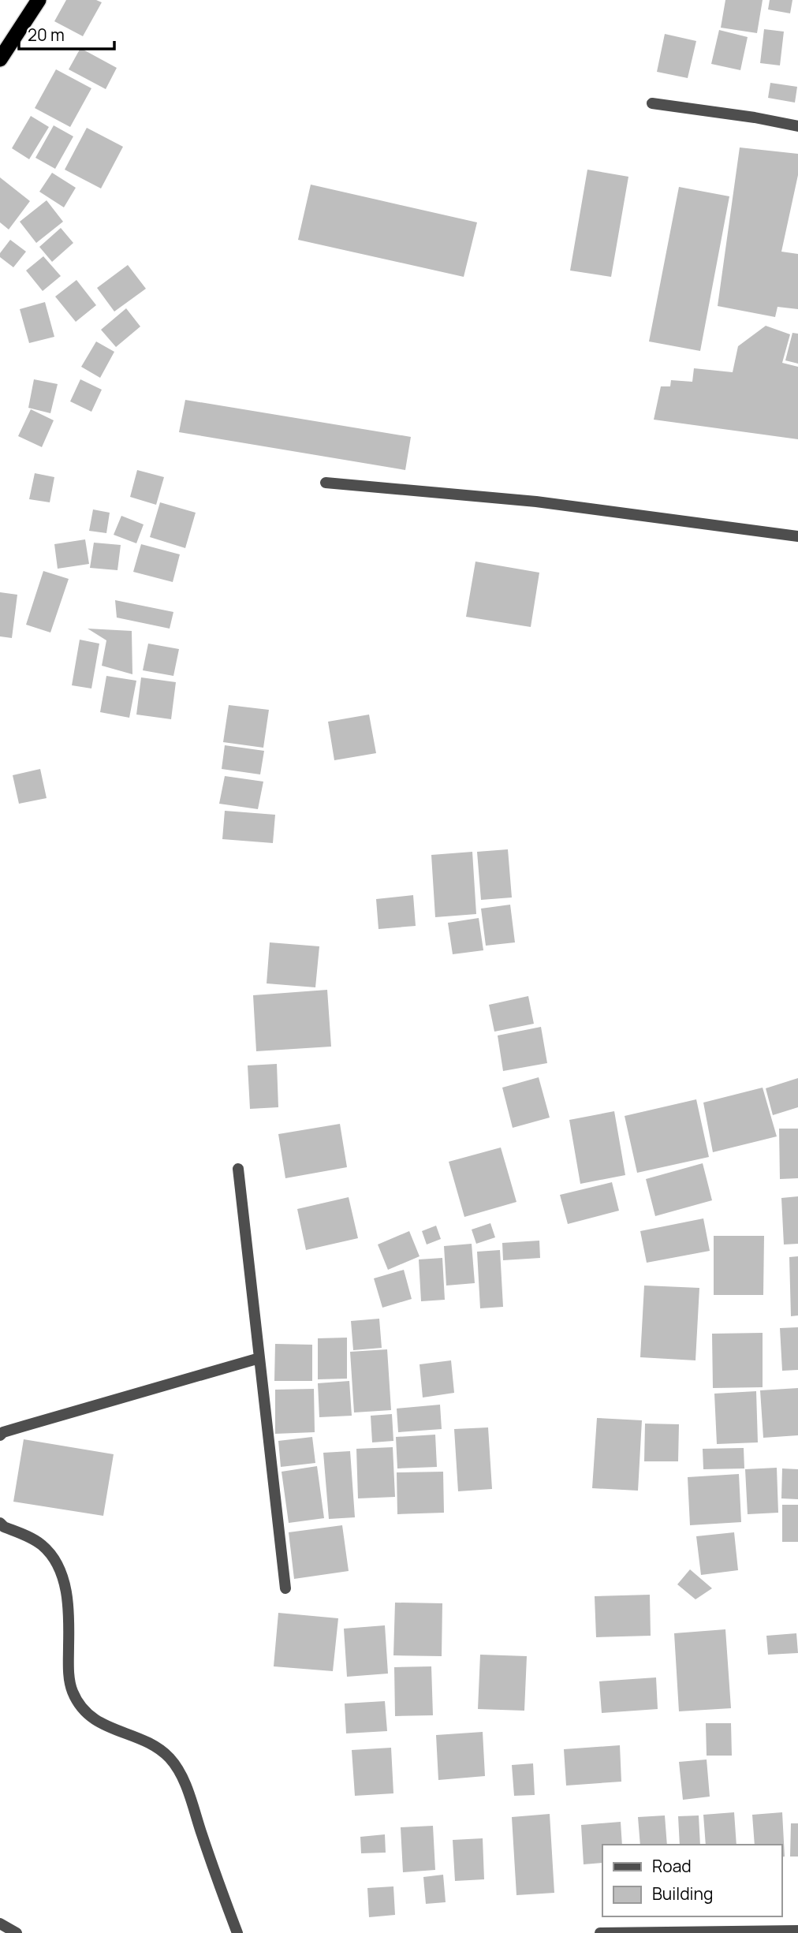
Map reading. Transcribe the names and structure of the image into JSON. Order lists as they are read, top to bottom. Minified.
{"legend":["Road","Building"],"scale_bar":"20 m"}
